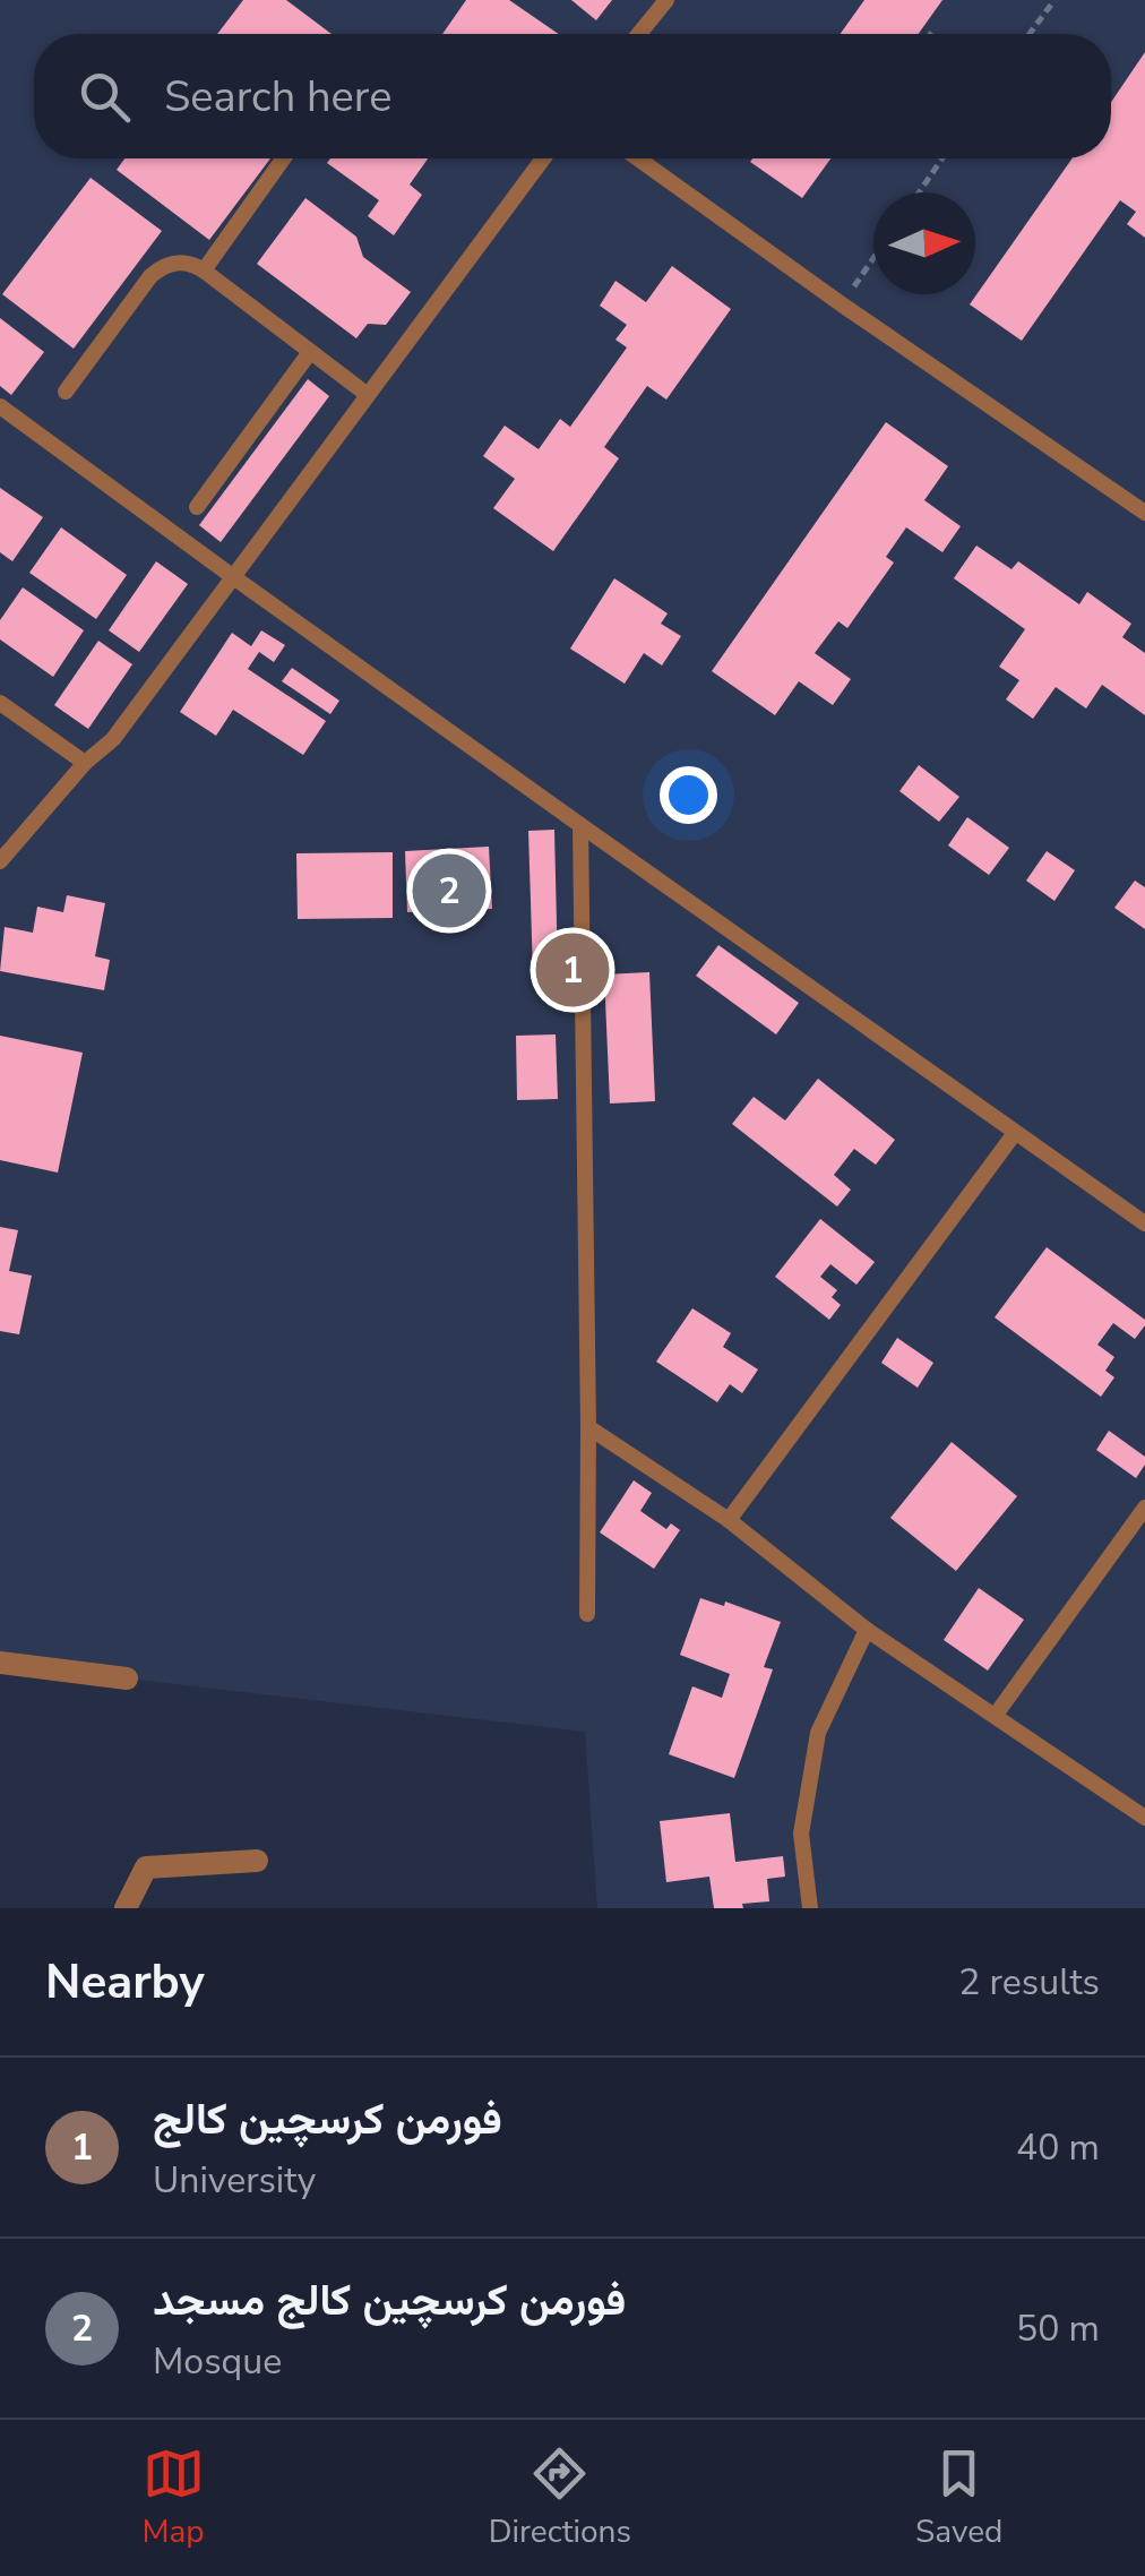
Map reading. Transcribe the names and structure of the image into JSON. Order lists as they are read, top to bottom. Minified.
{"north":"right","page":{"search":"Search here","pins":["2","1"],"heading":["Nearby","2 results"],"list":[{"mark":"1","name":"فورمن کرسچین کالج","note":"University","value":"40 m"},{"mark":"2","name":"فورمن کرسچین کالج مسجد","note":"Mosque","value":"50 m"}],"nav":["Map","Directions","Saved"]}}
